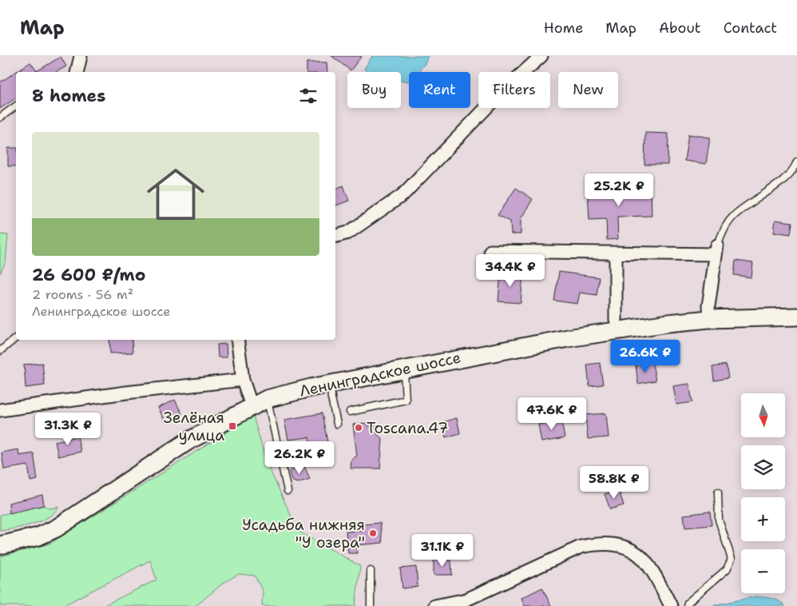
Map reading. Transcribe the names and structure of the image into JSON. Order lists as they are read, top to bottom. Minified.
{"streets":{"main road":["Ленинградское шоссе"]},"places":{"transit":["Зелёная улица"],"other":["Toscana.47","Усадьба нижняя \"У озера\""]},"north":"bottom","page":{"header":"Map","nav":["Home","Map","About","Contact"],"chip":["Buy","Rent","Filters","New"],"heading":"8 homes","list":[{"name":"26 600 ₽/mo","note":"2 rooms · 56 m² · Ленинградское шоссе"}],"price":["25.2K ₽","34.4K ₽","26.6K ₽","47.6K ₽","31.3K ₽","26.2K ₽","58.8K ₽","31.1K ₽"],"map_buttons":["+","−"]}}
